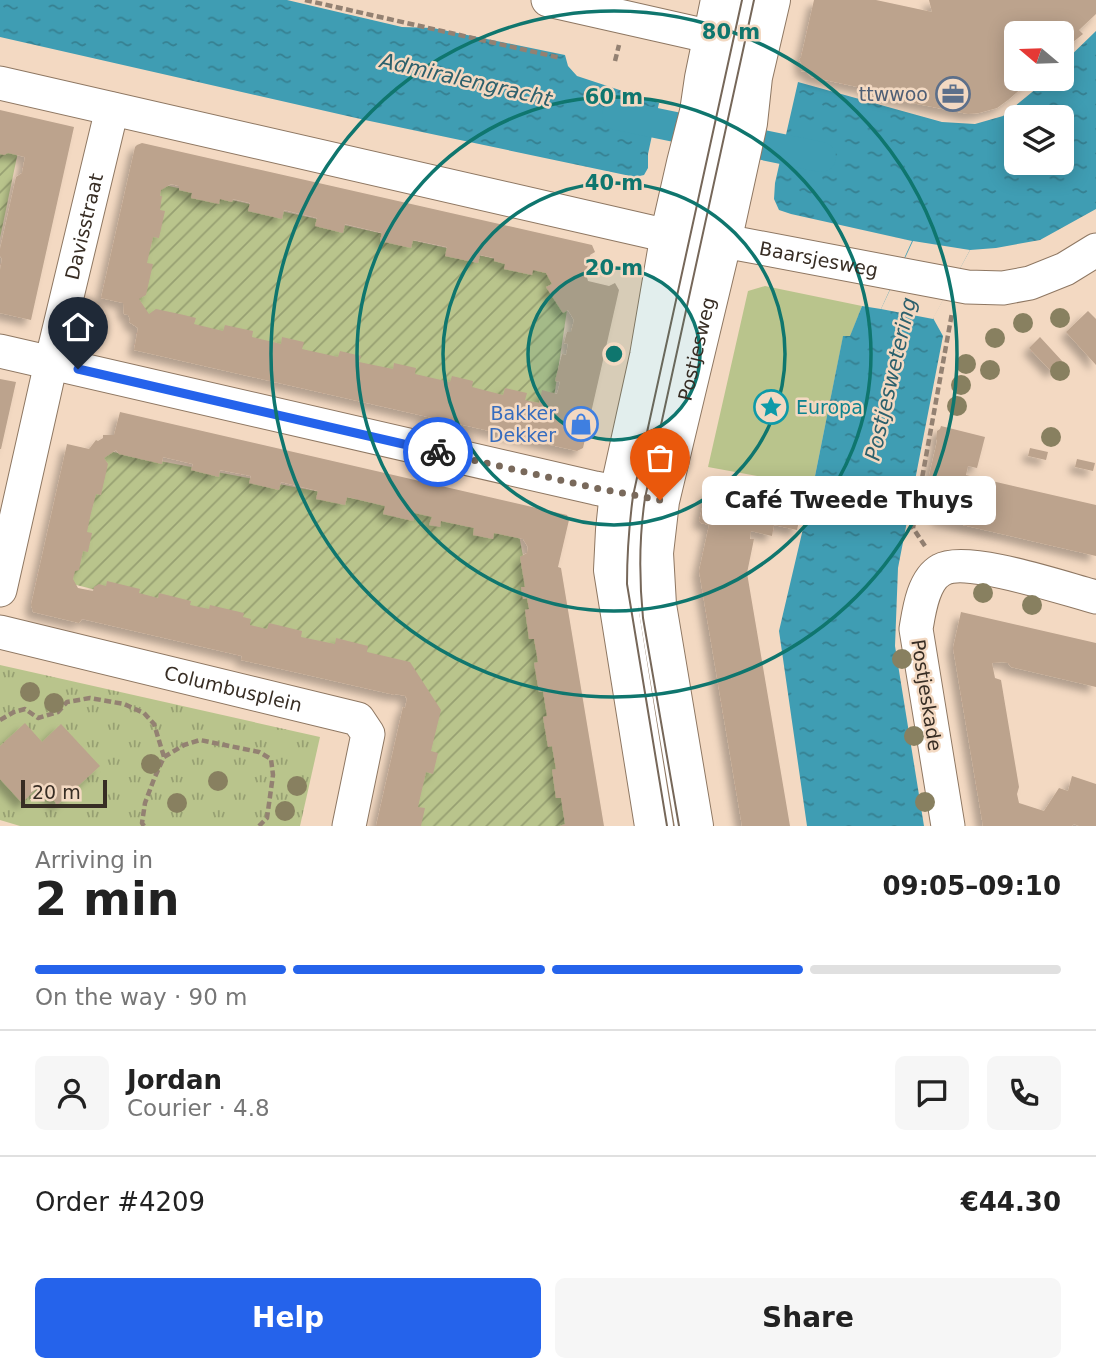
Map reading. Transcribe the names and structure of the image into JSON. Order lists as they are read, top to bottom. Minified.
{"streets":{"street":["Davisstraat","Baarsjesweg","Postjesweg","Columbusplein","Postjeskade"]},"crossings":[["Baarsjesweg","Postjesweg"]],"water":["Admiralengracht","Postjeswetering"],"places":{"office":["ttwwoo"],"place":["Europa"],"shop":["Bakker Dekker"],"other":["Café Tweede Thuys"]},"scale_bar":"20 m","north":"left","page":{"bubble":"Café Tweede Thuys","scale":"20 m","heading":["2 min","Arriving in","09:05–09:10"],"panel":["Jordan","Courier · 4.8","Order #4209","€44.30"],"bar":"On the way · 90 m","buttons":["Help","Share"]},"rings":["80 m","60 m","40 m","20 m"]}
